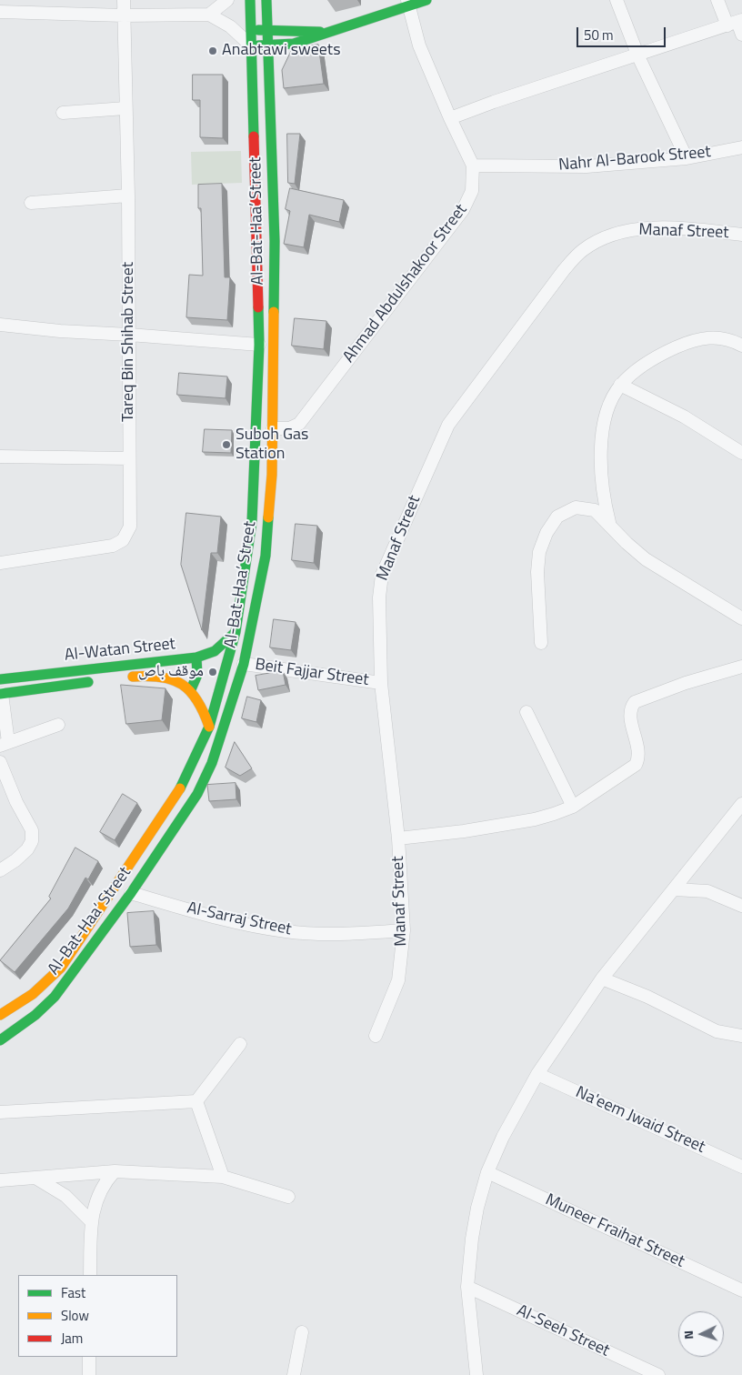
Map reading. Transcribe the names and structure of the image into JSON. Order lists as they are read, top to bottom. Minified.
{"streets":{"street":["Nahr Al-Barook Street","Al-Bat-Haa’ Street","Manaf Street","Ahmad Abdulshakoor Street","Tareq Bin Shihab Street","Al-Watan Street","Beit Fajjar Street","Al-Sarraj Street","Na'eem Jwaid Street","Muneer Fraihat Street","Al-Seeh Street"]},"crossings":[["Nahr Al-Barook Street","Ahmad Abdulshakoor Street"],["Al-Bat-Haa’ Street","Ahmad Abdulshakoor Street"],["Al-Bat-Haa’ Street","Al-Watan Street"],["Al-Bat-Haa’ Street","Beit Fajjar Street"],["Al-Bat-Haa’ Street","Al-Sarraj Street"],["Manaf Street","Beit Fajjar Street"],["Manaf Street","Al-Sarraj Street"]],"places":["Anabtawi sweets","Suboh Gas Station","موقف باص"],"legend":["Fast","Slow","Jam"],"scale_bar":"50 m","north":"left"}
